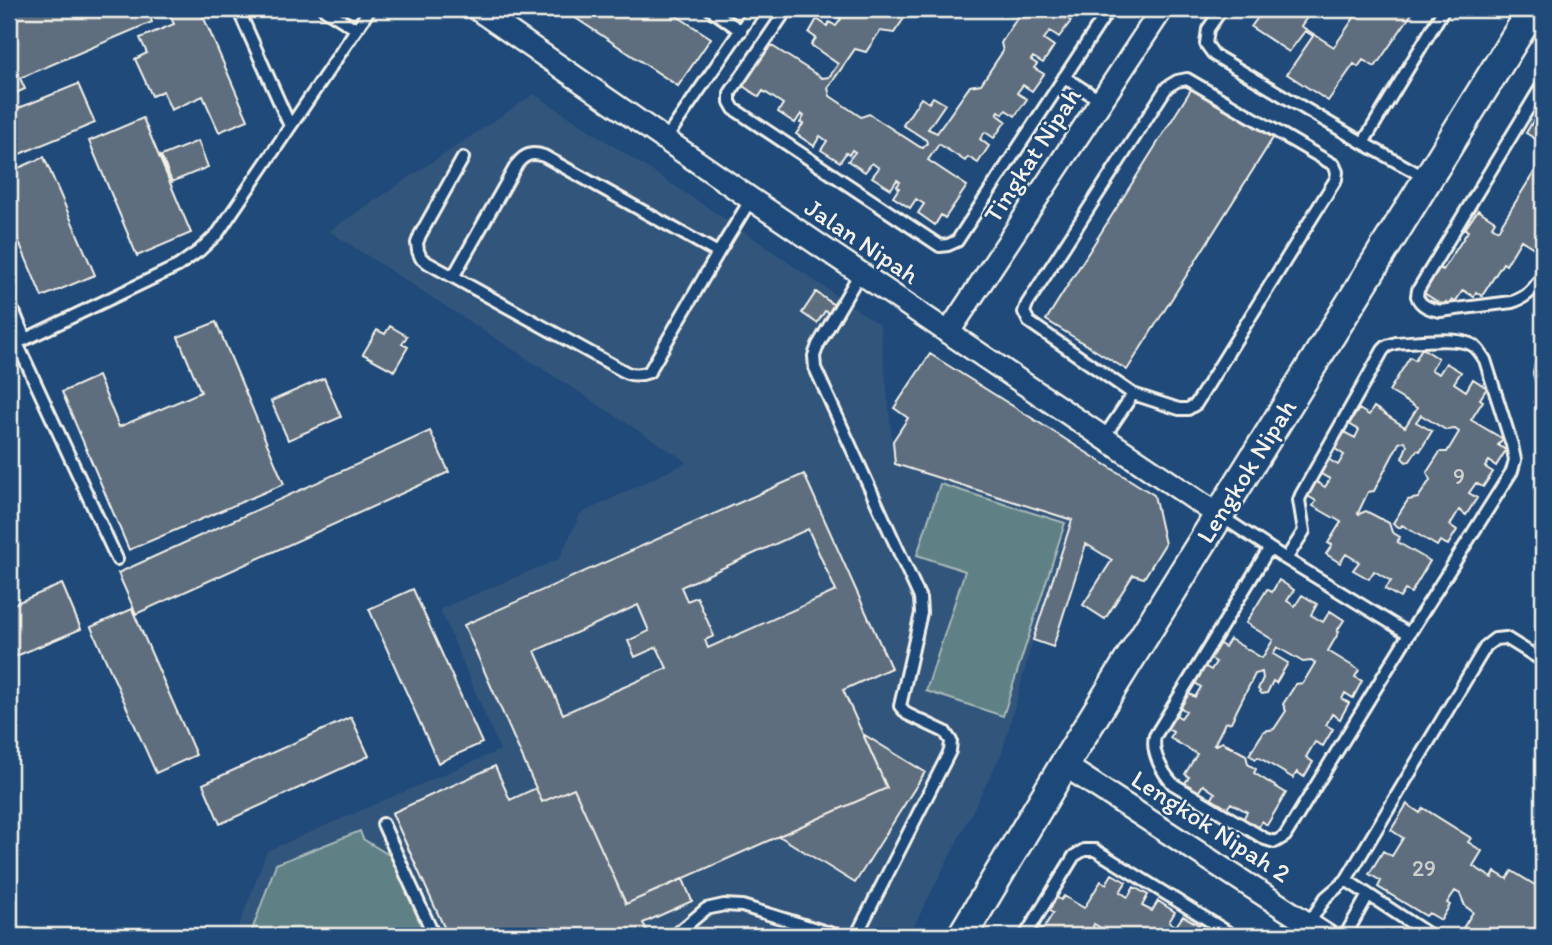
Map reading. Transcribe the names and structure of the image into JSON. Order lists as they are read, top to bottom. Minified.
{"streets":{"street":["Tingkat Nipah","Jalan Nipah","Lengkok Nipah","Lengkok Nipah 2"]},"crossings":[["Tingkat Nipah","Jalan Nipah"],["Jalan Nipah","Lengkok Nipah"],["Lengkok Nipah","Lengkok Nipah 2"]],"house_numbers":["9","29"]}
